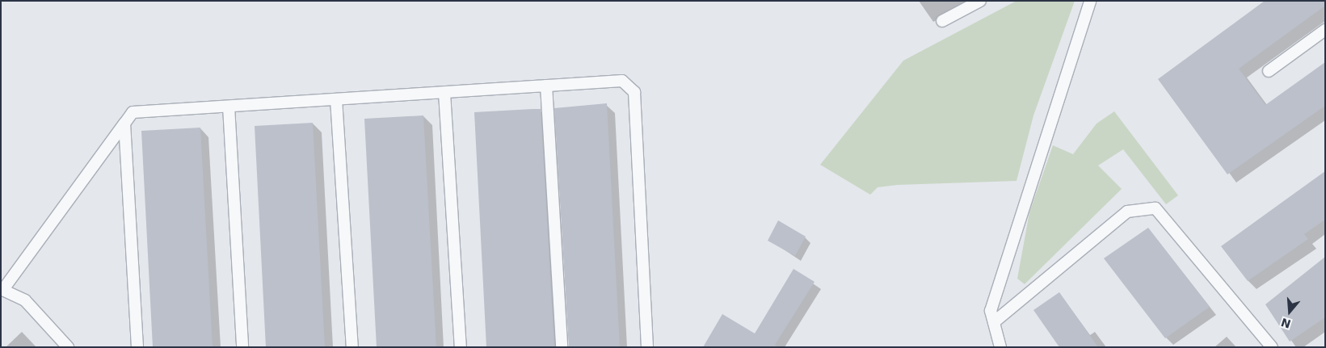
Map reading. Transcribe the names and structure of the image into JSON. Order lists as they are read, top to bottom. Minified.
{"north":"bottom"}
